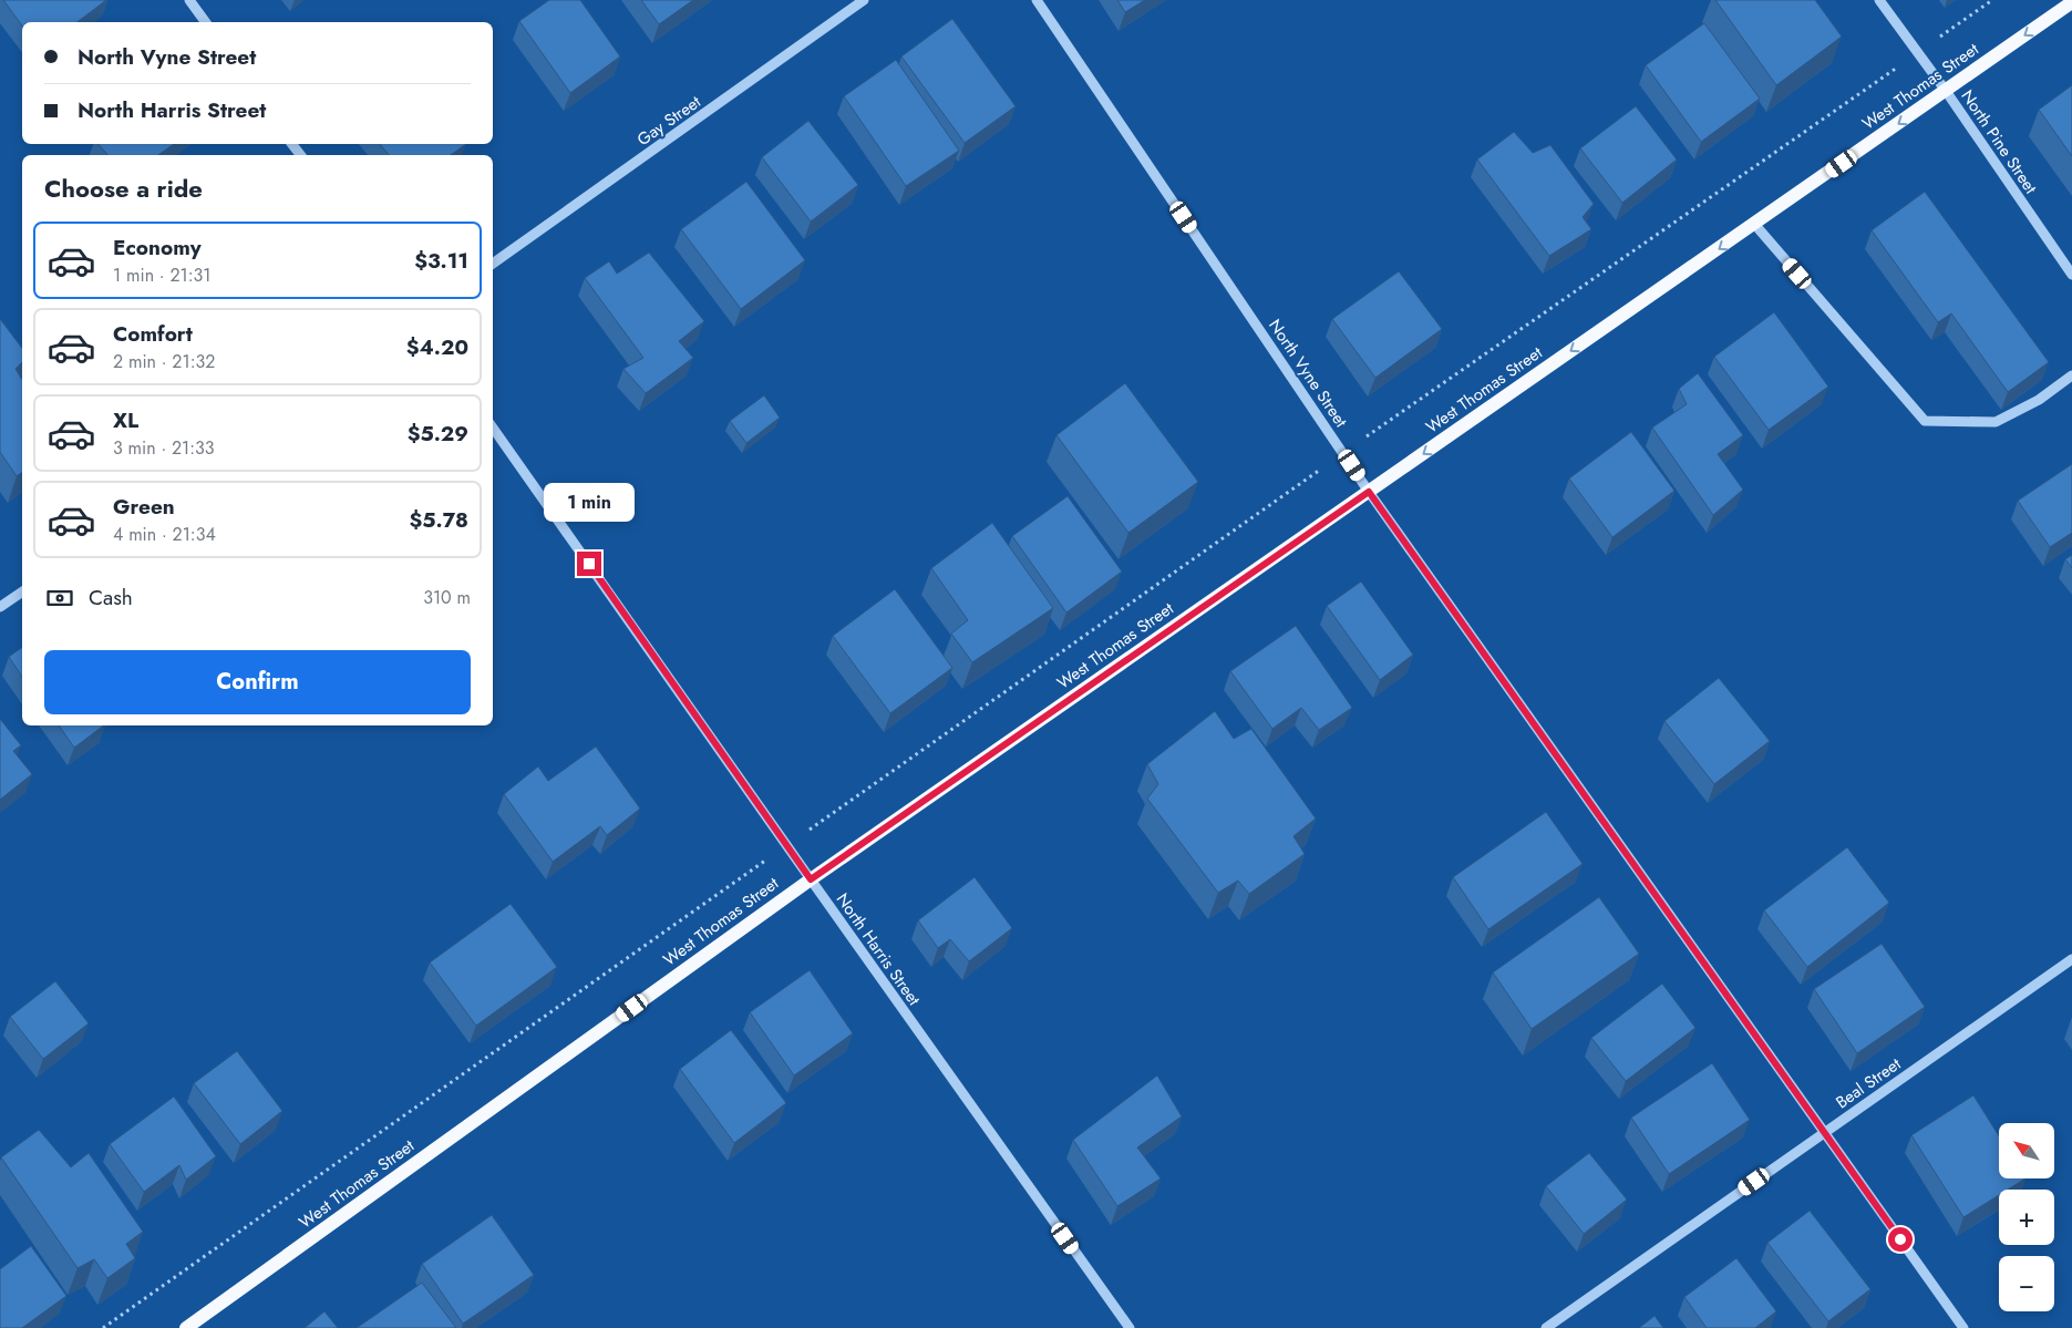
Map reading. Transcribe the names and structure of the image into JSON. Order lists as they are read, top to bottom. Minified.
{"streets":{"main road":["West Thomas Street"],"street":["Gay Street","North Pine Street","North Vyne Street","North Harris Street","Beal Street"]},"crossings":[["West Thomas Street","North Pine Street"],["West Thomas Street","North Vyne Street"],["West Thomas Street","North Harris Street"],["North Vyne Street","Beal Street"]],"one_way":["West Thomas Street"],"north":"top left","page":{"banner":["North Vyne Street","North Harris Street"],"heading":"Choose a ride","list":[{"name":"Economy","note":"1 min · 21:31","value":"$3.11"},{"name":"Comfort","note":"2 min · 21:32","value":"$4.20"},{"name":"XL","note":"3 min · 21:33","value":"$5.29"},{"name":"Green","note":"4 min · 21:34","value":"$5.78"}],"bubble":"1 min","pay":["Cash","310 m"],"buttons":"Confirm","map_buttons":["+","−"]}}
